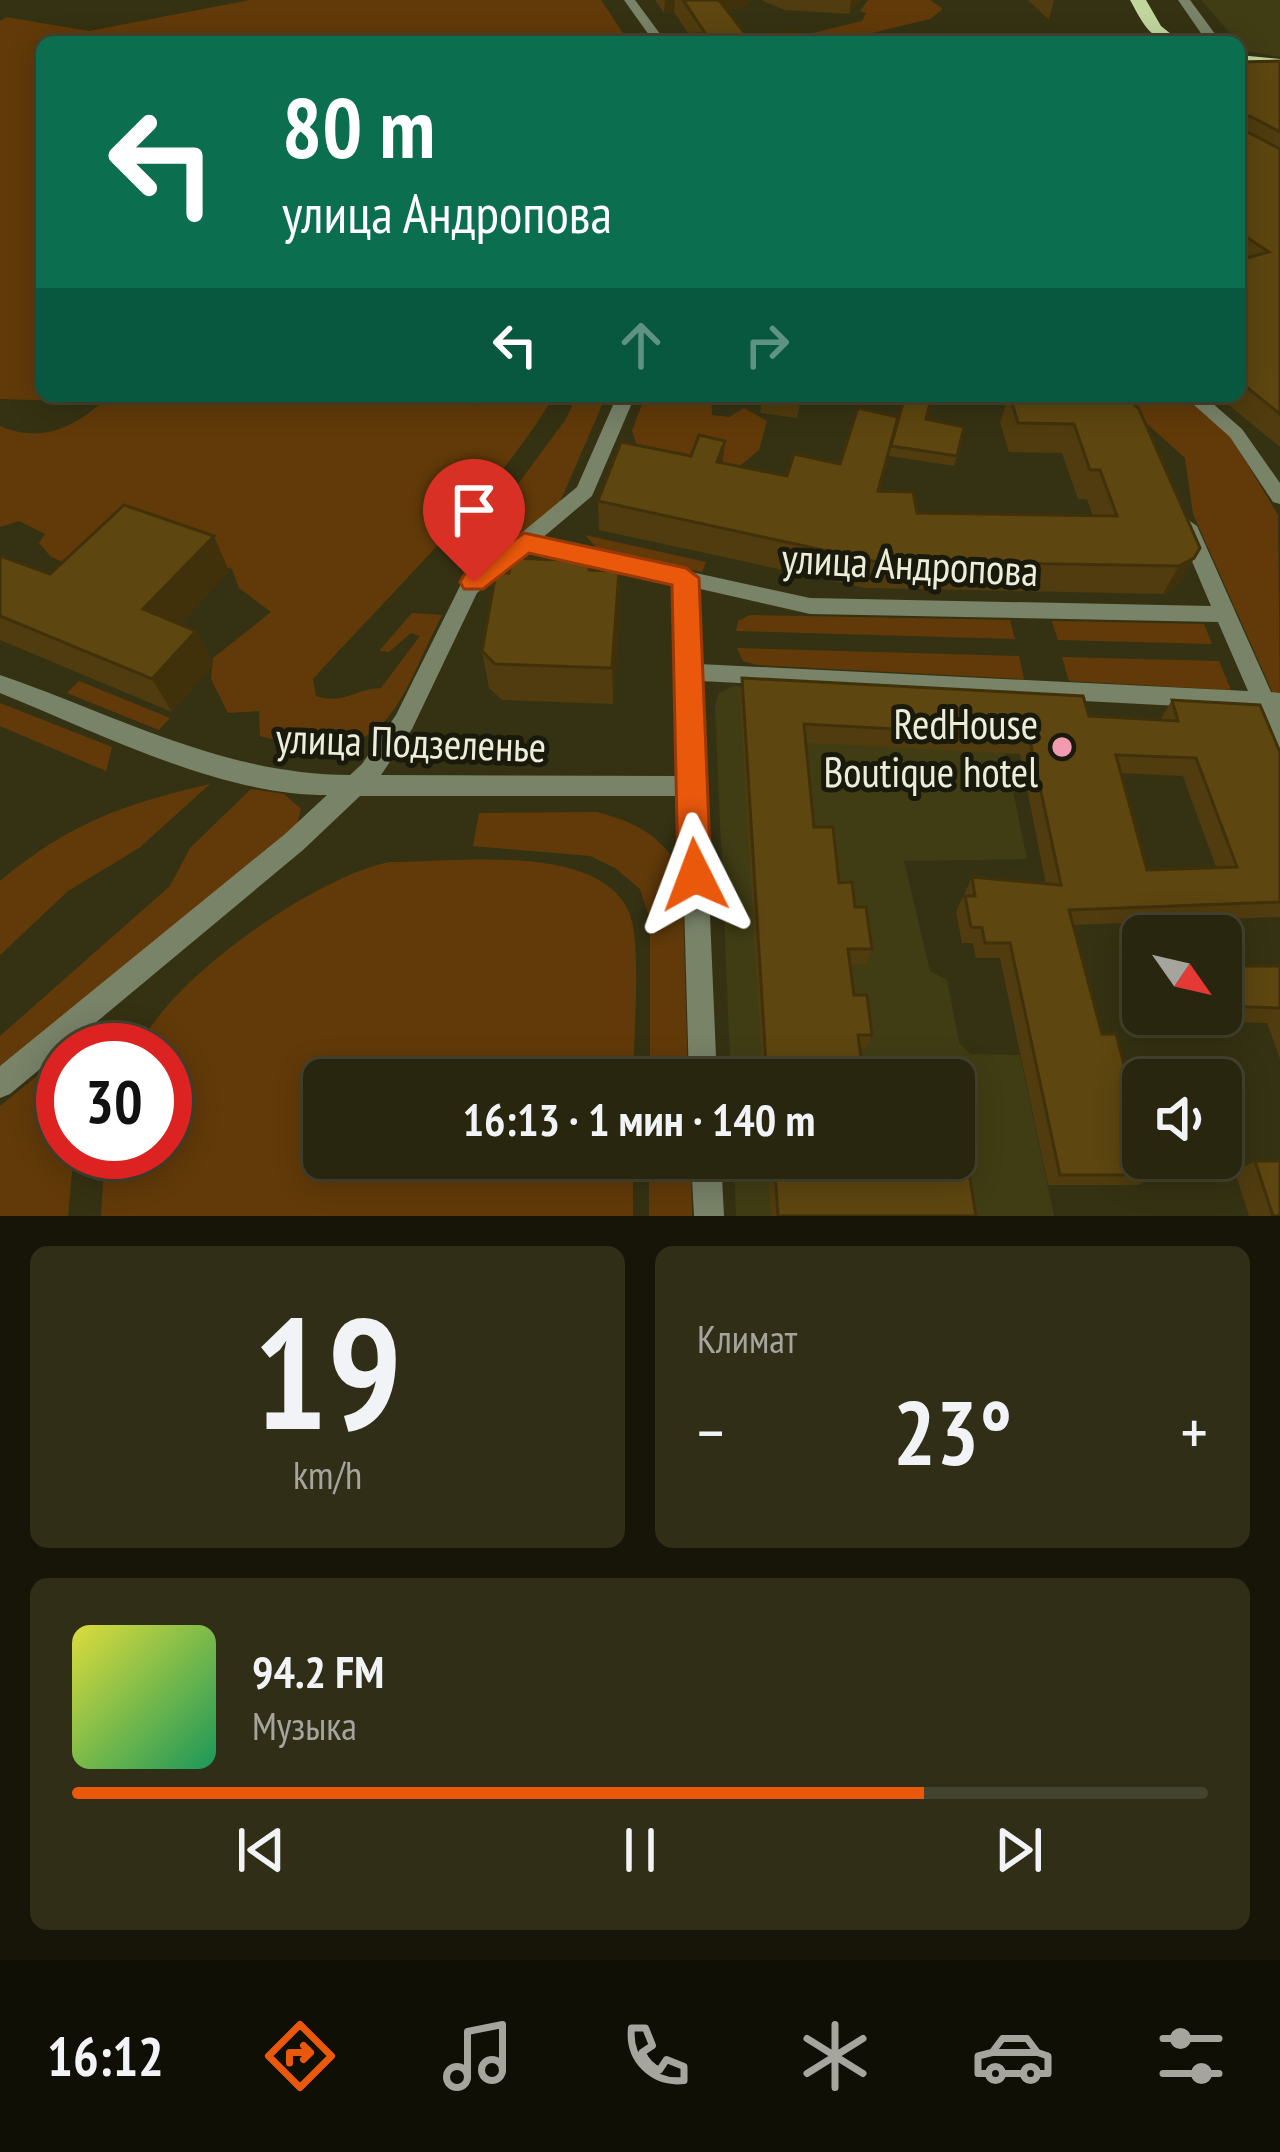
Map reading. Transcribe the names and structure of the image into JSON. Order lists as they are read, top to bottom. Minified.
{"streets":{"street":["улица Андропова","улица Подзеленье"]},"places":["RedHouse Boutique hotel"],"north":"bottom right","page":{"turn":["80 m","улица Андропова"],"limit":"30","trip":"16:13 · 1 мин · 140 m","tile":[["19","km/h"],"Климат"],"heat":["−","23°","+"],"song":["94.2 FM","Музыка"],"tabs":"16:12"}}
